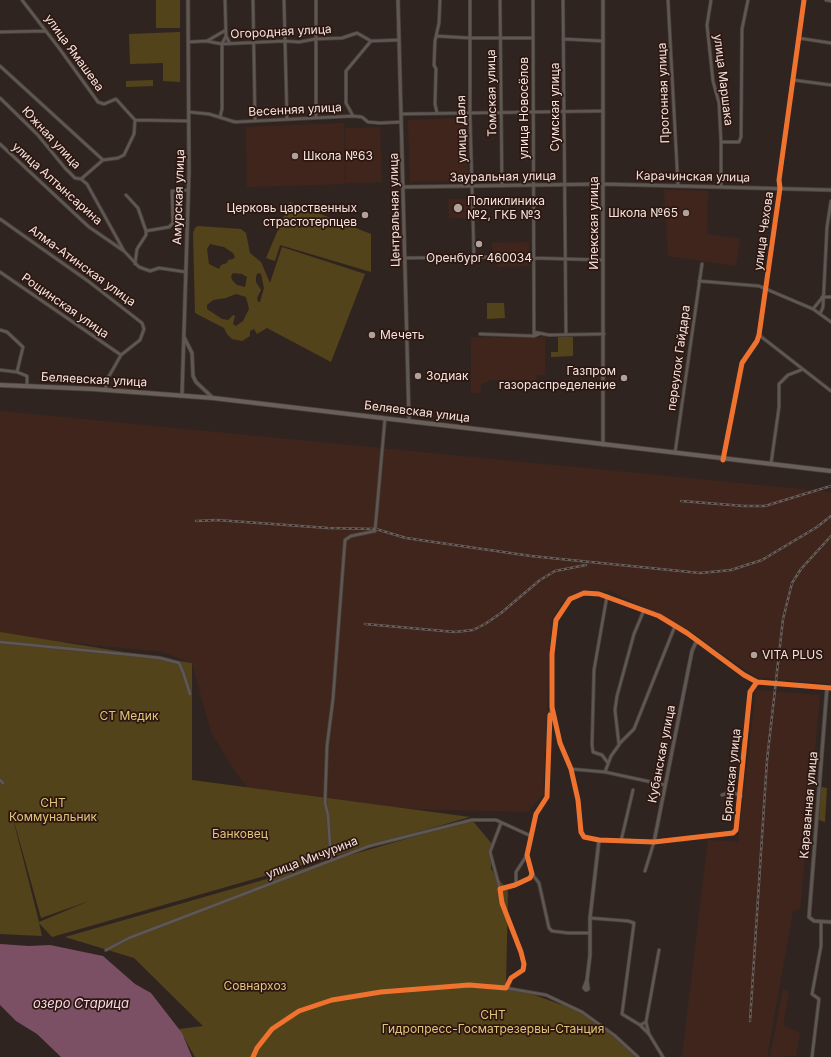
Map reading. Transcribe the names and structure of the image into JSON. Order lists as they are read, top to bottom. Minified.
{"streets":{"main road":["Беляевская улица"],"street":["Огородная улица","улица Ямашева","улица Маршака","Томская улица","Прогонная улица","Сумская улица","улица Новосёлов","Весенняя улица","улица Даля","Южная улица","Зауральная улица","Карачинская улица","улица Алтынсарина","Амурская улица","Центральная улица","Илекская улица","улица Чехова","Алма-Атинская улица","Рощинская улица","переулок Гайдара","Кубанская улица","Брянская улица","Караванная улица","улица Мичурина"]},"crossings":[["Огородная улица","Амурская улица"],["улица Маршака","Карачинская улица"],["Томская улица","Зауральная улица"],["Прогонная улица","Карачинская улица"],["Сумская улица","Зауральная улица"],["улица Новосёлов","Зауральная улица"],["Весенняя улица","Амурская улица"],["Весенняя улица","Центральная улица"],["улица Даля","Зауральная улица"],["Южная улица","улица Алтынсарина"],["Зауральная улица","Карачинская улица"],["Зауральная улица","Центральная улица"],["Зауральная улица","Илекская улица"],["Карачинская улица","Илекская улица"],["Карачинская улица","улица Чехова"],["улица Алтынсарина","Амурская улица"],["Амурская улица","Беляевская улица"],["Центральная улица","Беляевская улица"],["Илекская улица","Беляевская улица"],["улица Чехова","Беляевская улица"],["Алма-Атинская улица","Рощинская улица"],["переулок Гайдара","Беляевская улица"],["Кубанская улица","Брянская улица"]],"water":["озеро Старица"],"parks":["СТ Медик","СНТ Коммунальник","Банковец","Совнархоз","СНТ Гидропресс-Госматрезервы-Станция"],"places":["Школа №63","Поликлиника №2, ГКБ №3","Школа №65","Церковь царственных страстотерпцев","Оренбург 460034","Мечеть","Зодиак","Газпром газораспределение","VITA PLUS"]}
